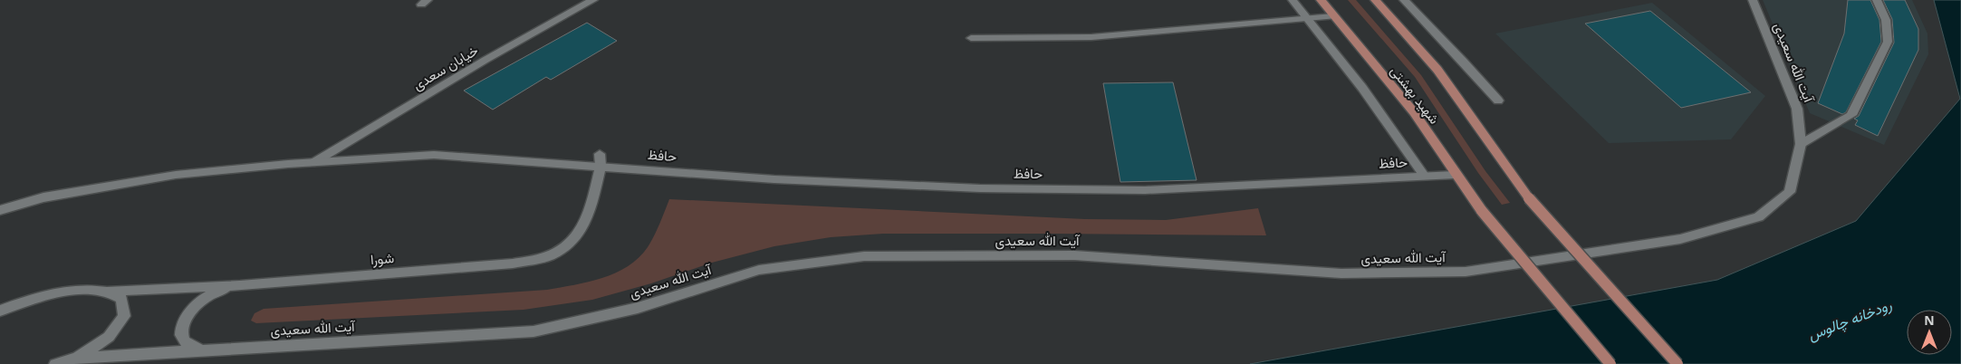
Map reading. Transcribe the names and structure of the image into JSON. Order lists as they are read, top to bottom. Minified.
{"streets":{"main road":["شهید بهشتی"],"street":["آیت الله سعیدی","خیابان سعدی","حافظ","شورا"]},"crossings":[["شهید بهشتی","حافظ"],["حافظ","شورا"]],"water":["رودخانه چالوس"],"north":"top"}
